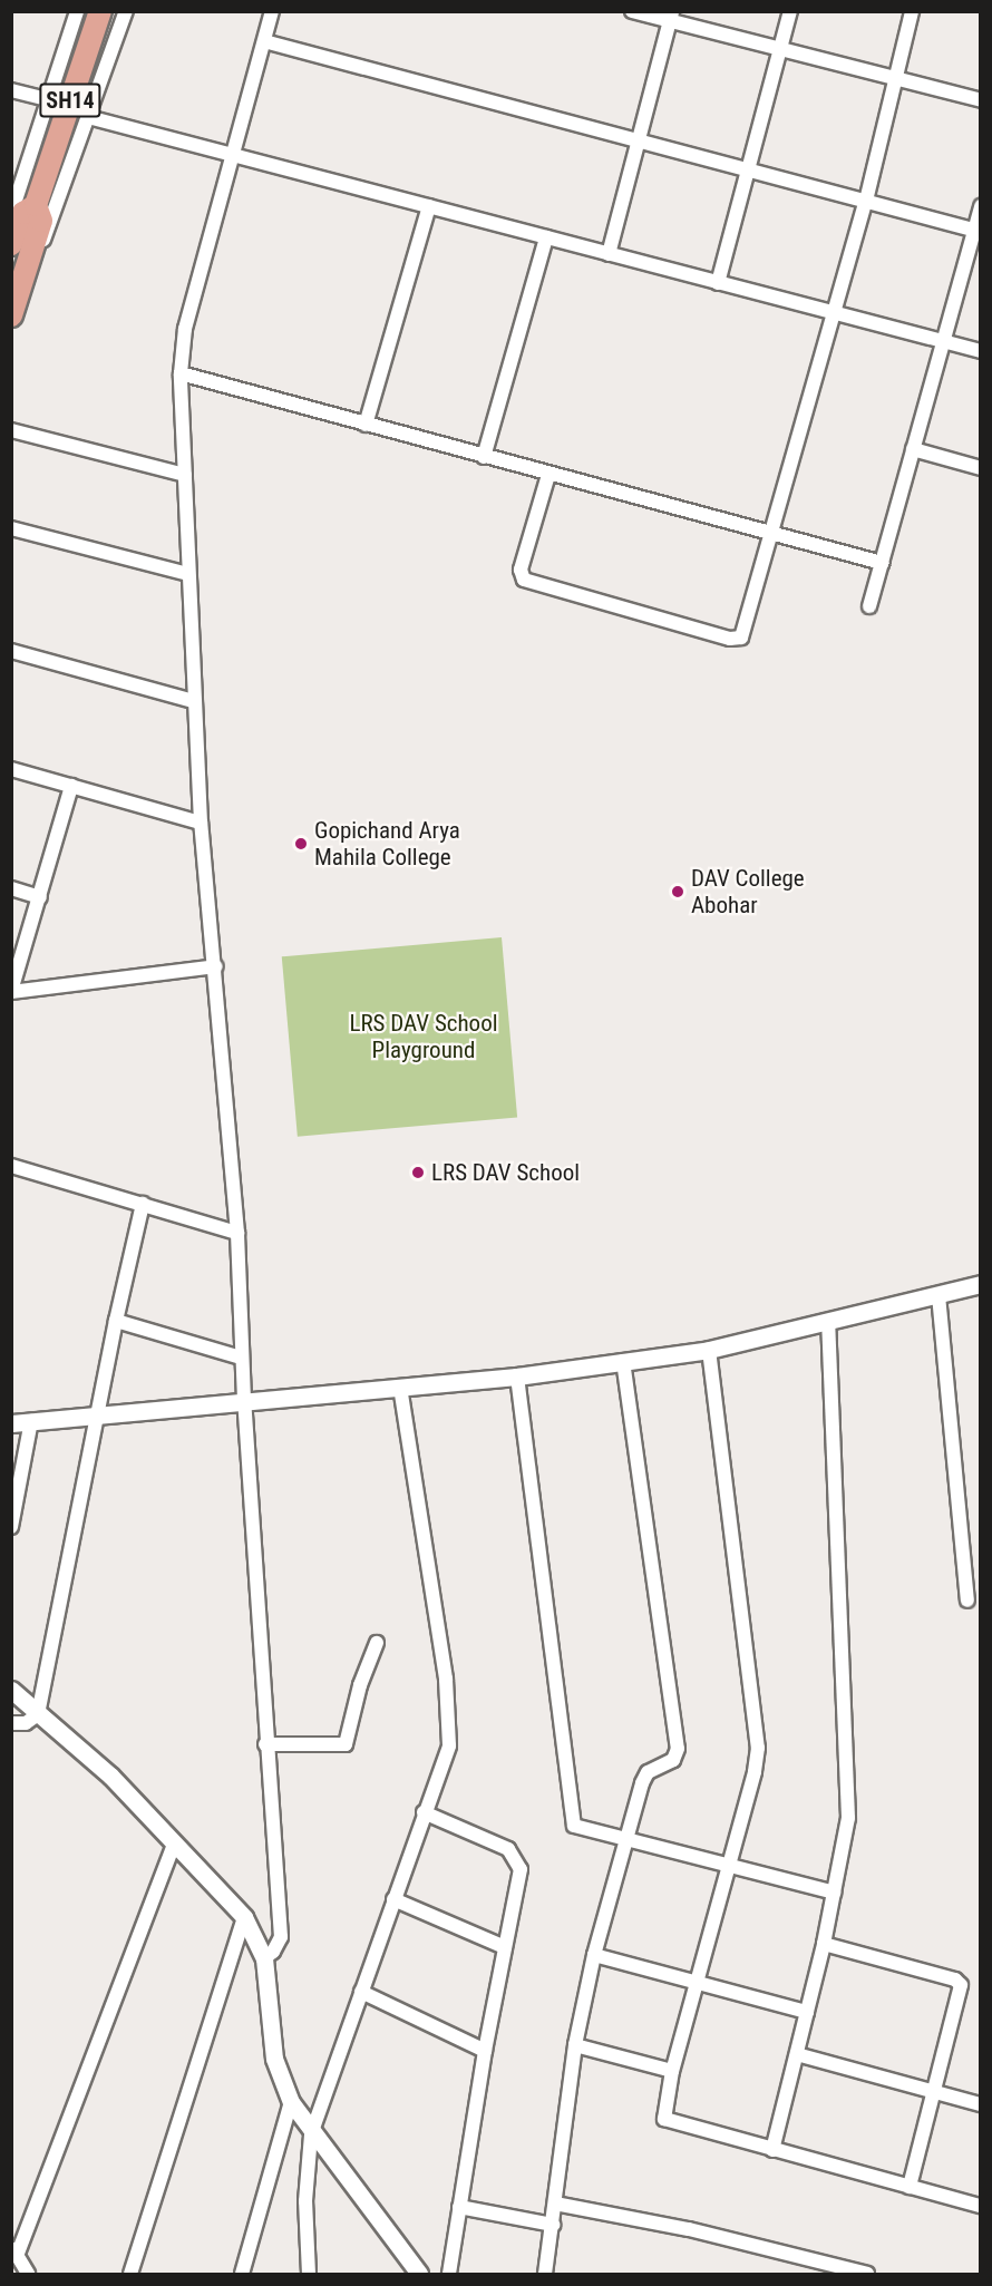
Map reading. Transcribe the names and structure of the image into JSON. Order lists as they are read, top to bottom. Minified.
{"streets":{"main road":["SH14"]},"parks":["LRS DAV School Playground"],"places":["Gopichand Arya Mahila College","DAV College Abohar","LRS DAV School"]}
